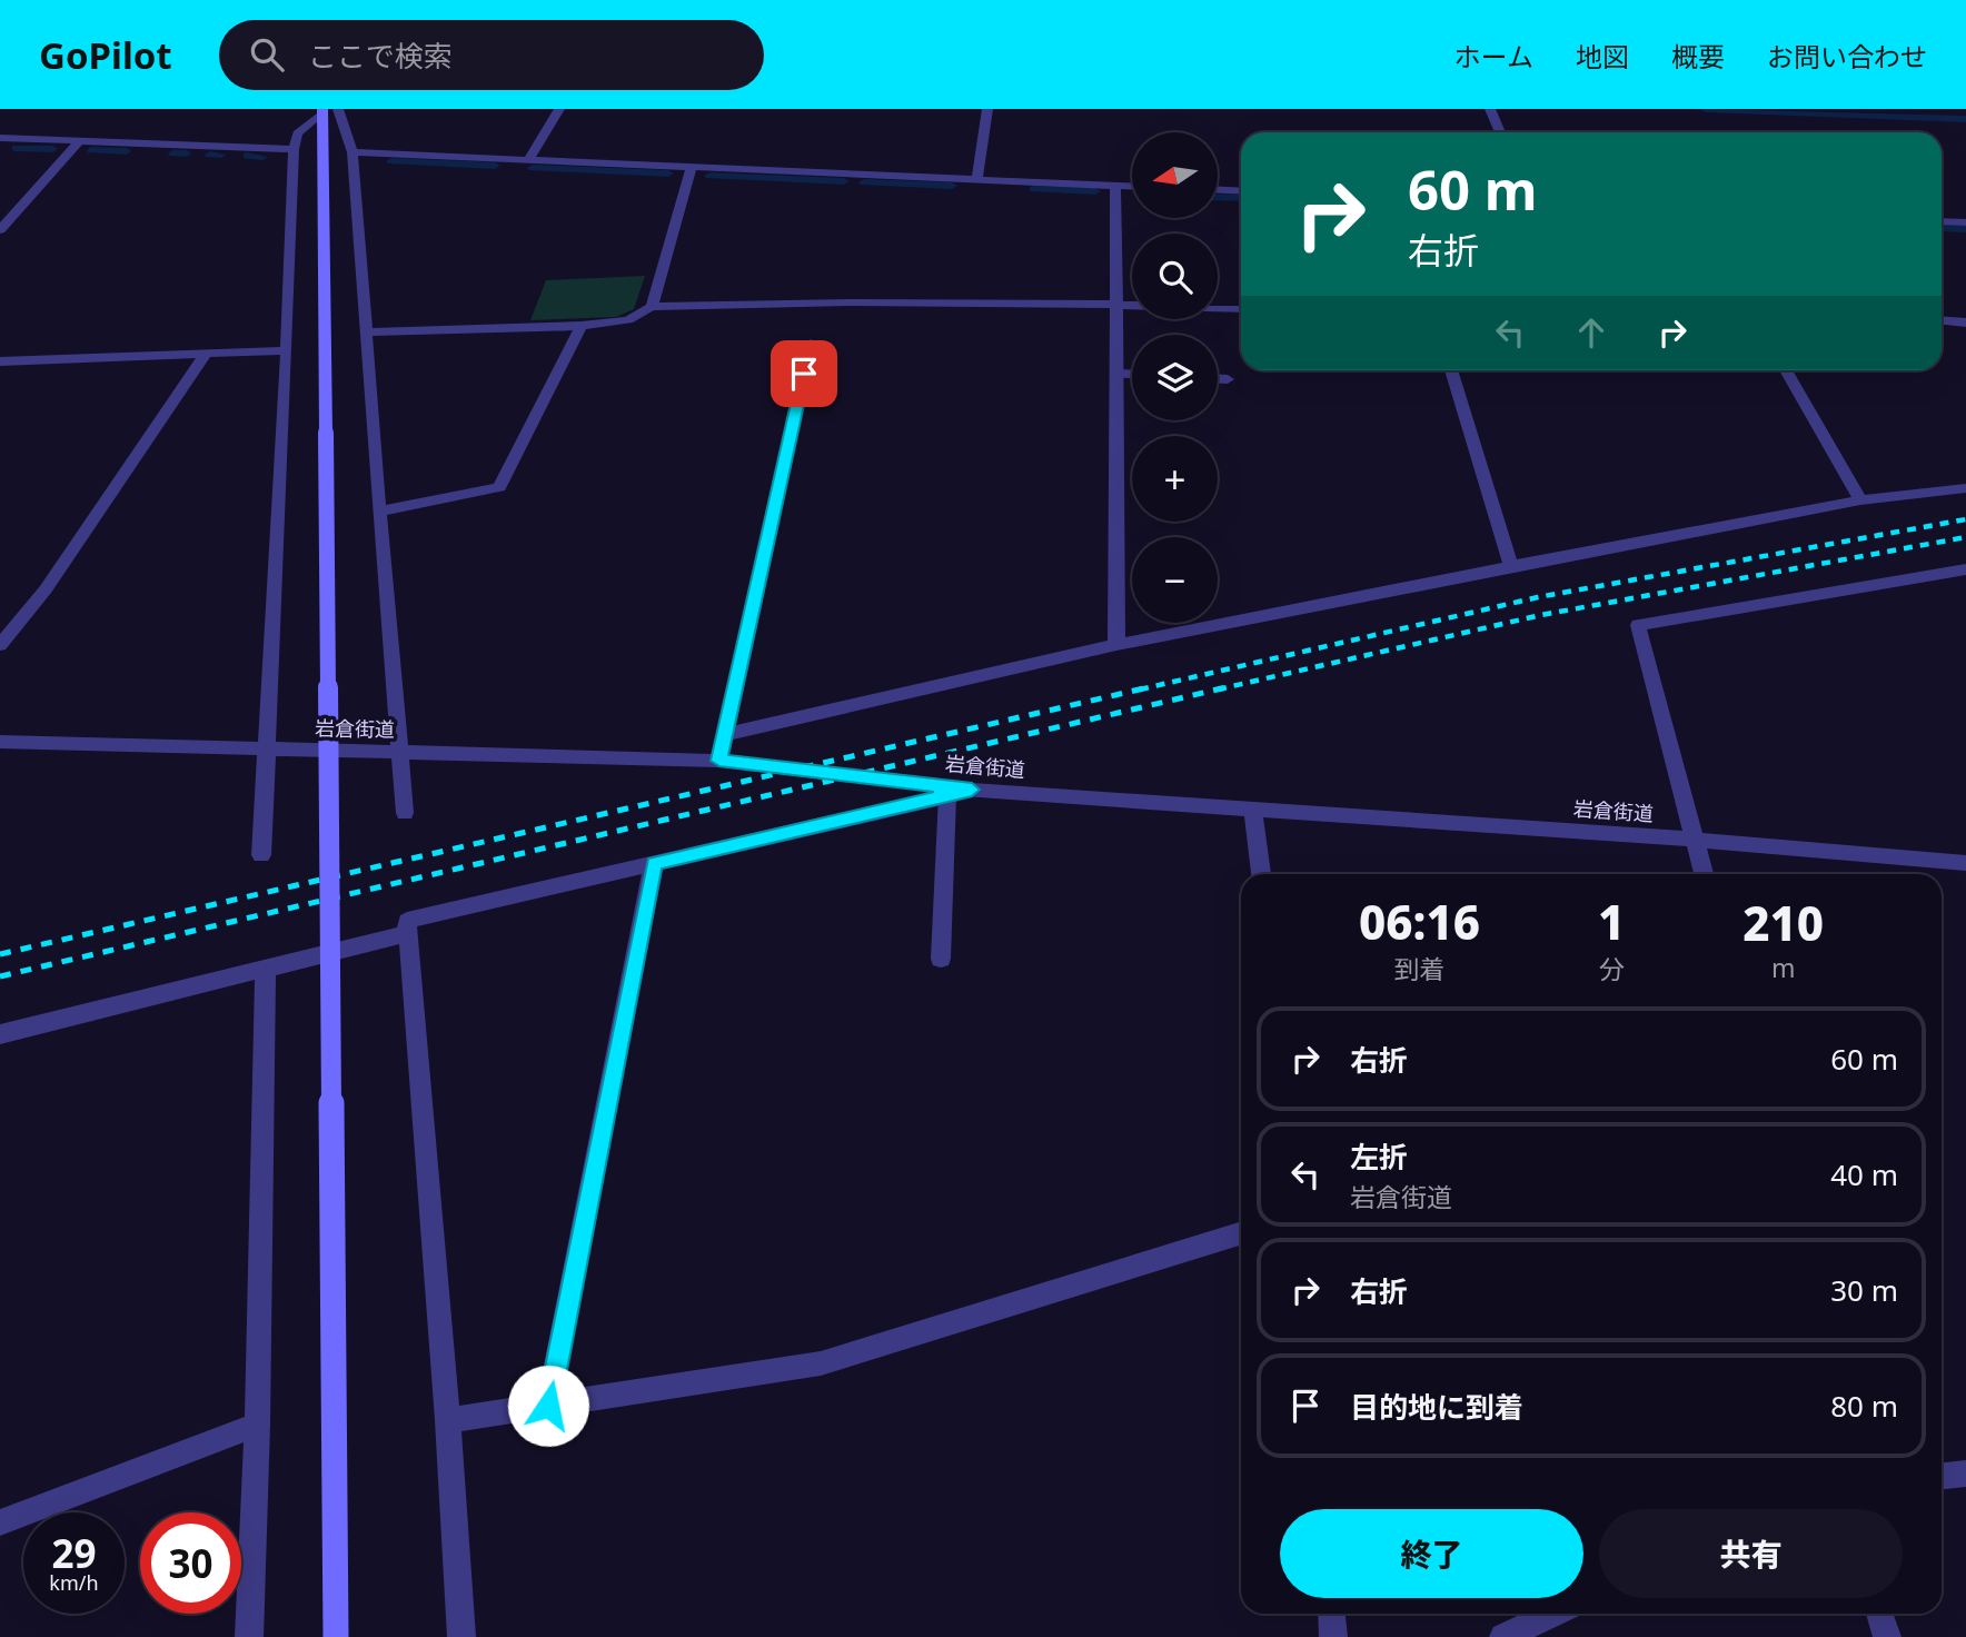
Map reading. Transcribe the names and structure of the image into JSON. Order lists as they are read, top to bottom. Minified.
{"streets":{"street":["岩倉街道"]},"north":"left","page":{"header":"GoPilot","search":"ここで検索","nav":["ホーム","地図","概要","お問い合わせ"],"map_buttons":["+","−"],"turn":["60 m","右折"],"eta":["06:16","到着","1","分","210","m"],"list":[{"name":"右折","value":"60 m"},{"name":"左折","note":"岩倉街道","value":"40 m"},{"name":"右折","value":"30 m"},{"name":"目的地に到着","value":"80 m"}],"buttons":["終了","共有"],"speed":"29 km/h","limit":"30"}}
